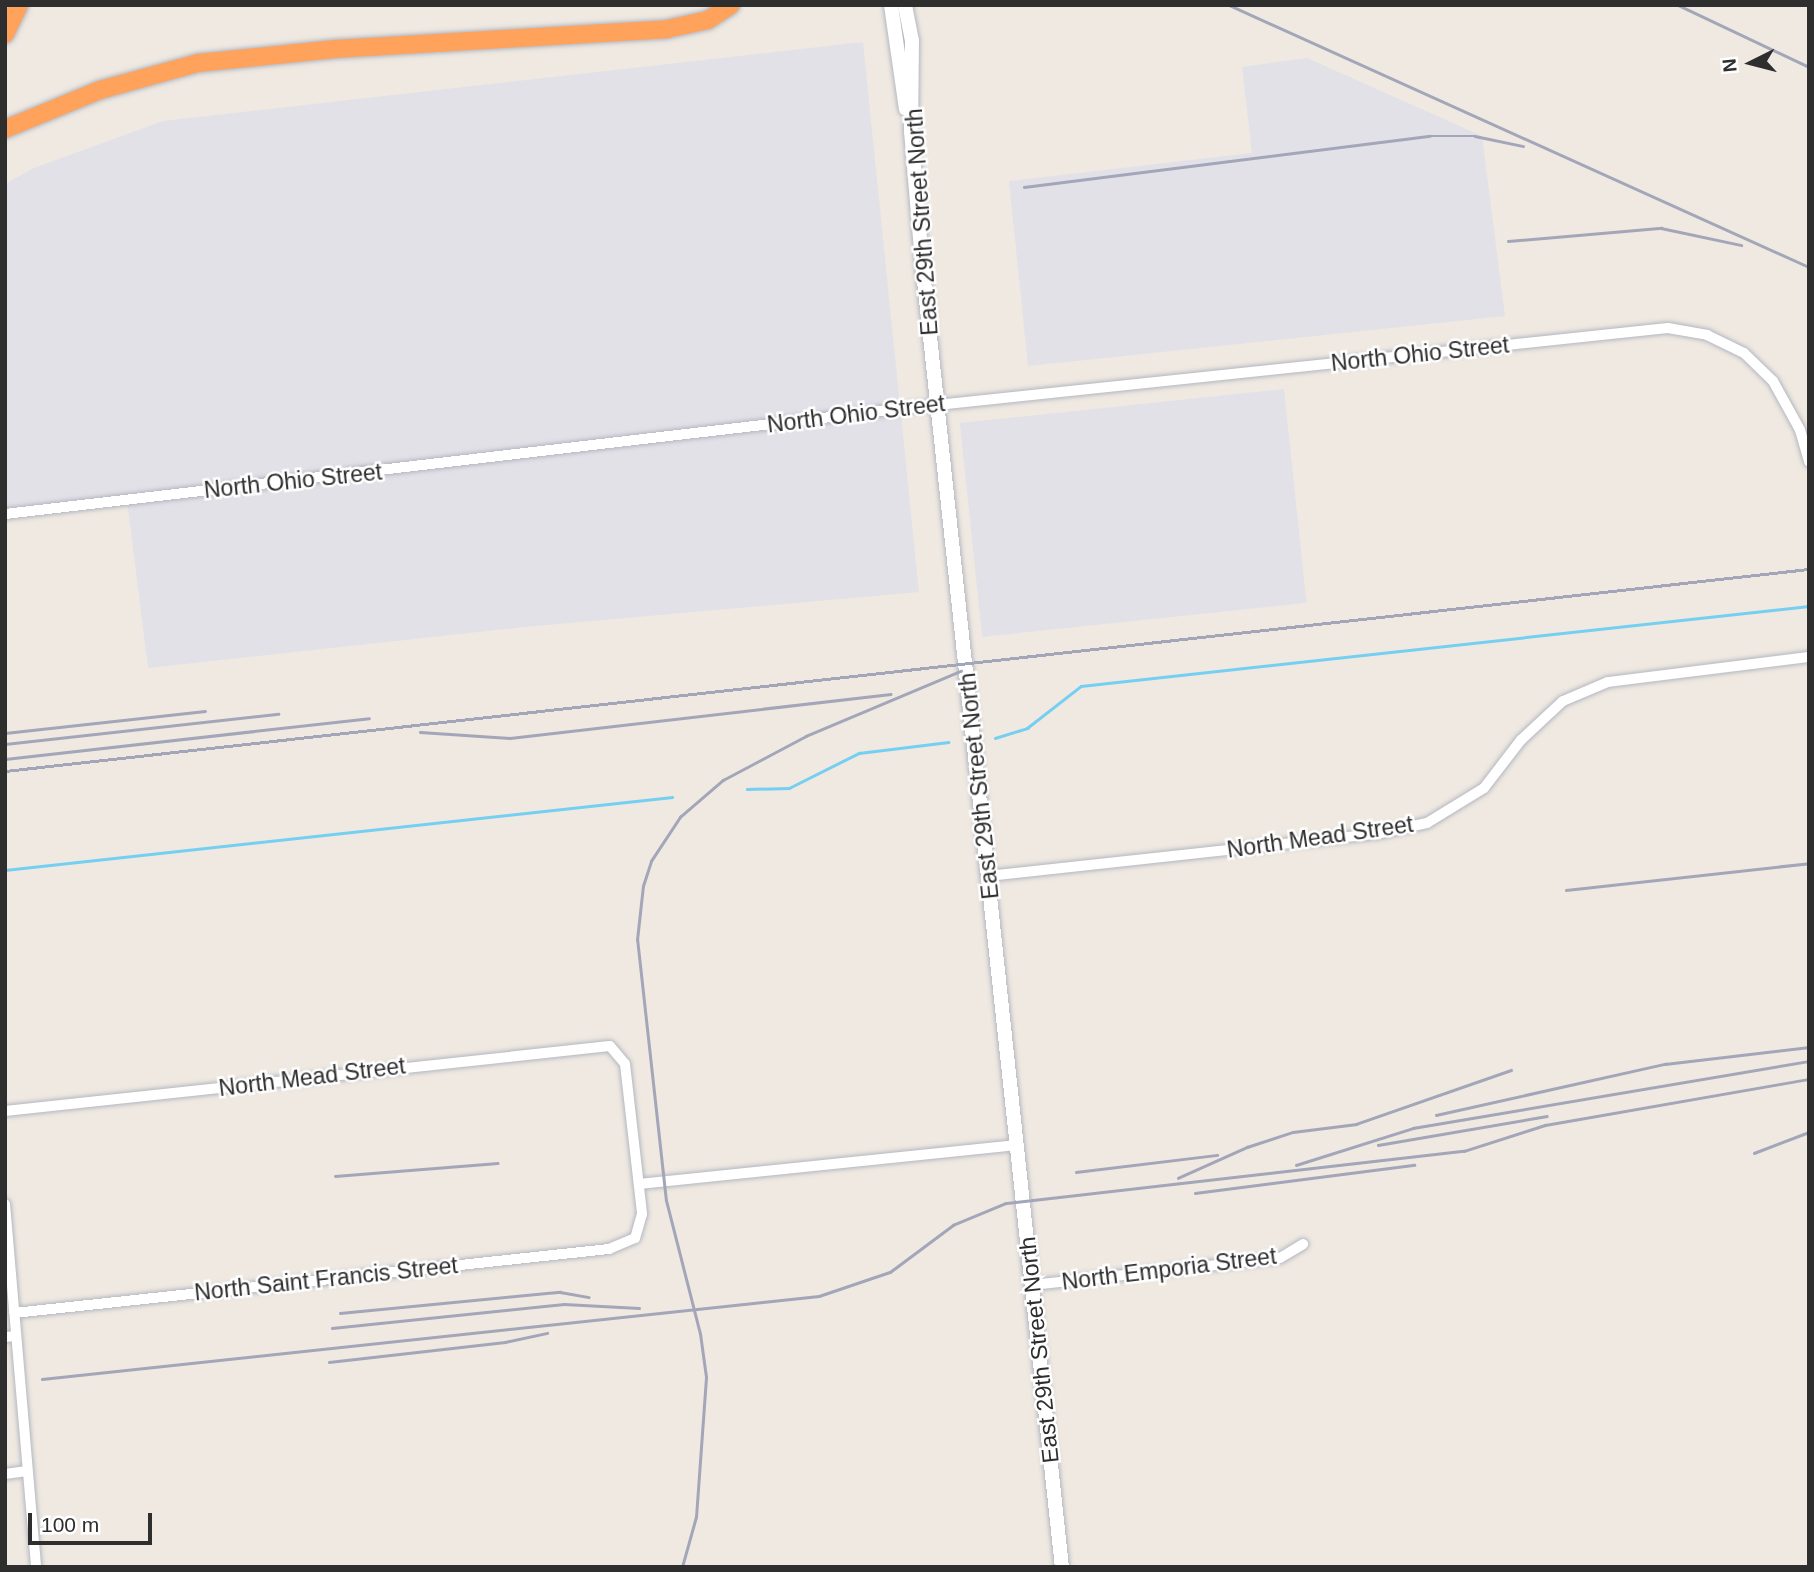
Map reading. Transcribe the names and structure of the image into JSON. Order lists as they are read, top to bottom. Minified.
{"streets":{"street":["East 29th Street North","North Ohio Street","North Mead Street","North Emporia Street","North Saint Francis Street"]},"crossings":[["East 29th Street North","North Ohio Street"],["East 29th Street North","North Mead Street"],["East 29th Street North","North Emporia Street"],["North Mead Street","North Saint Francis Street"]],"scale_bar":"100 m","north":"left"}
